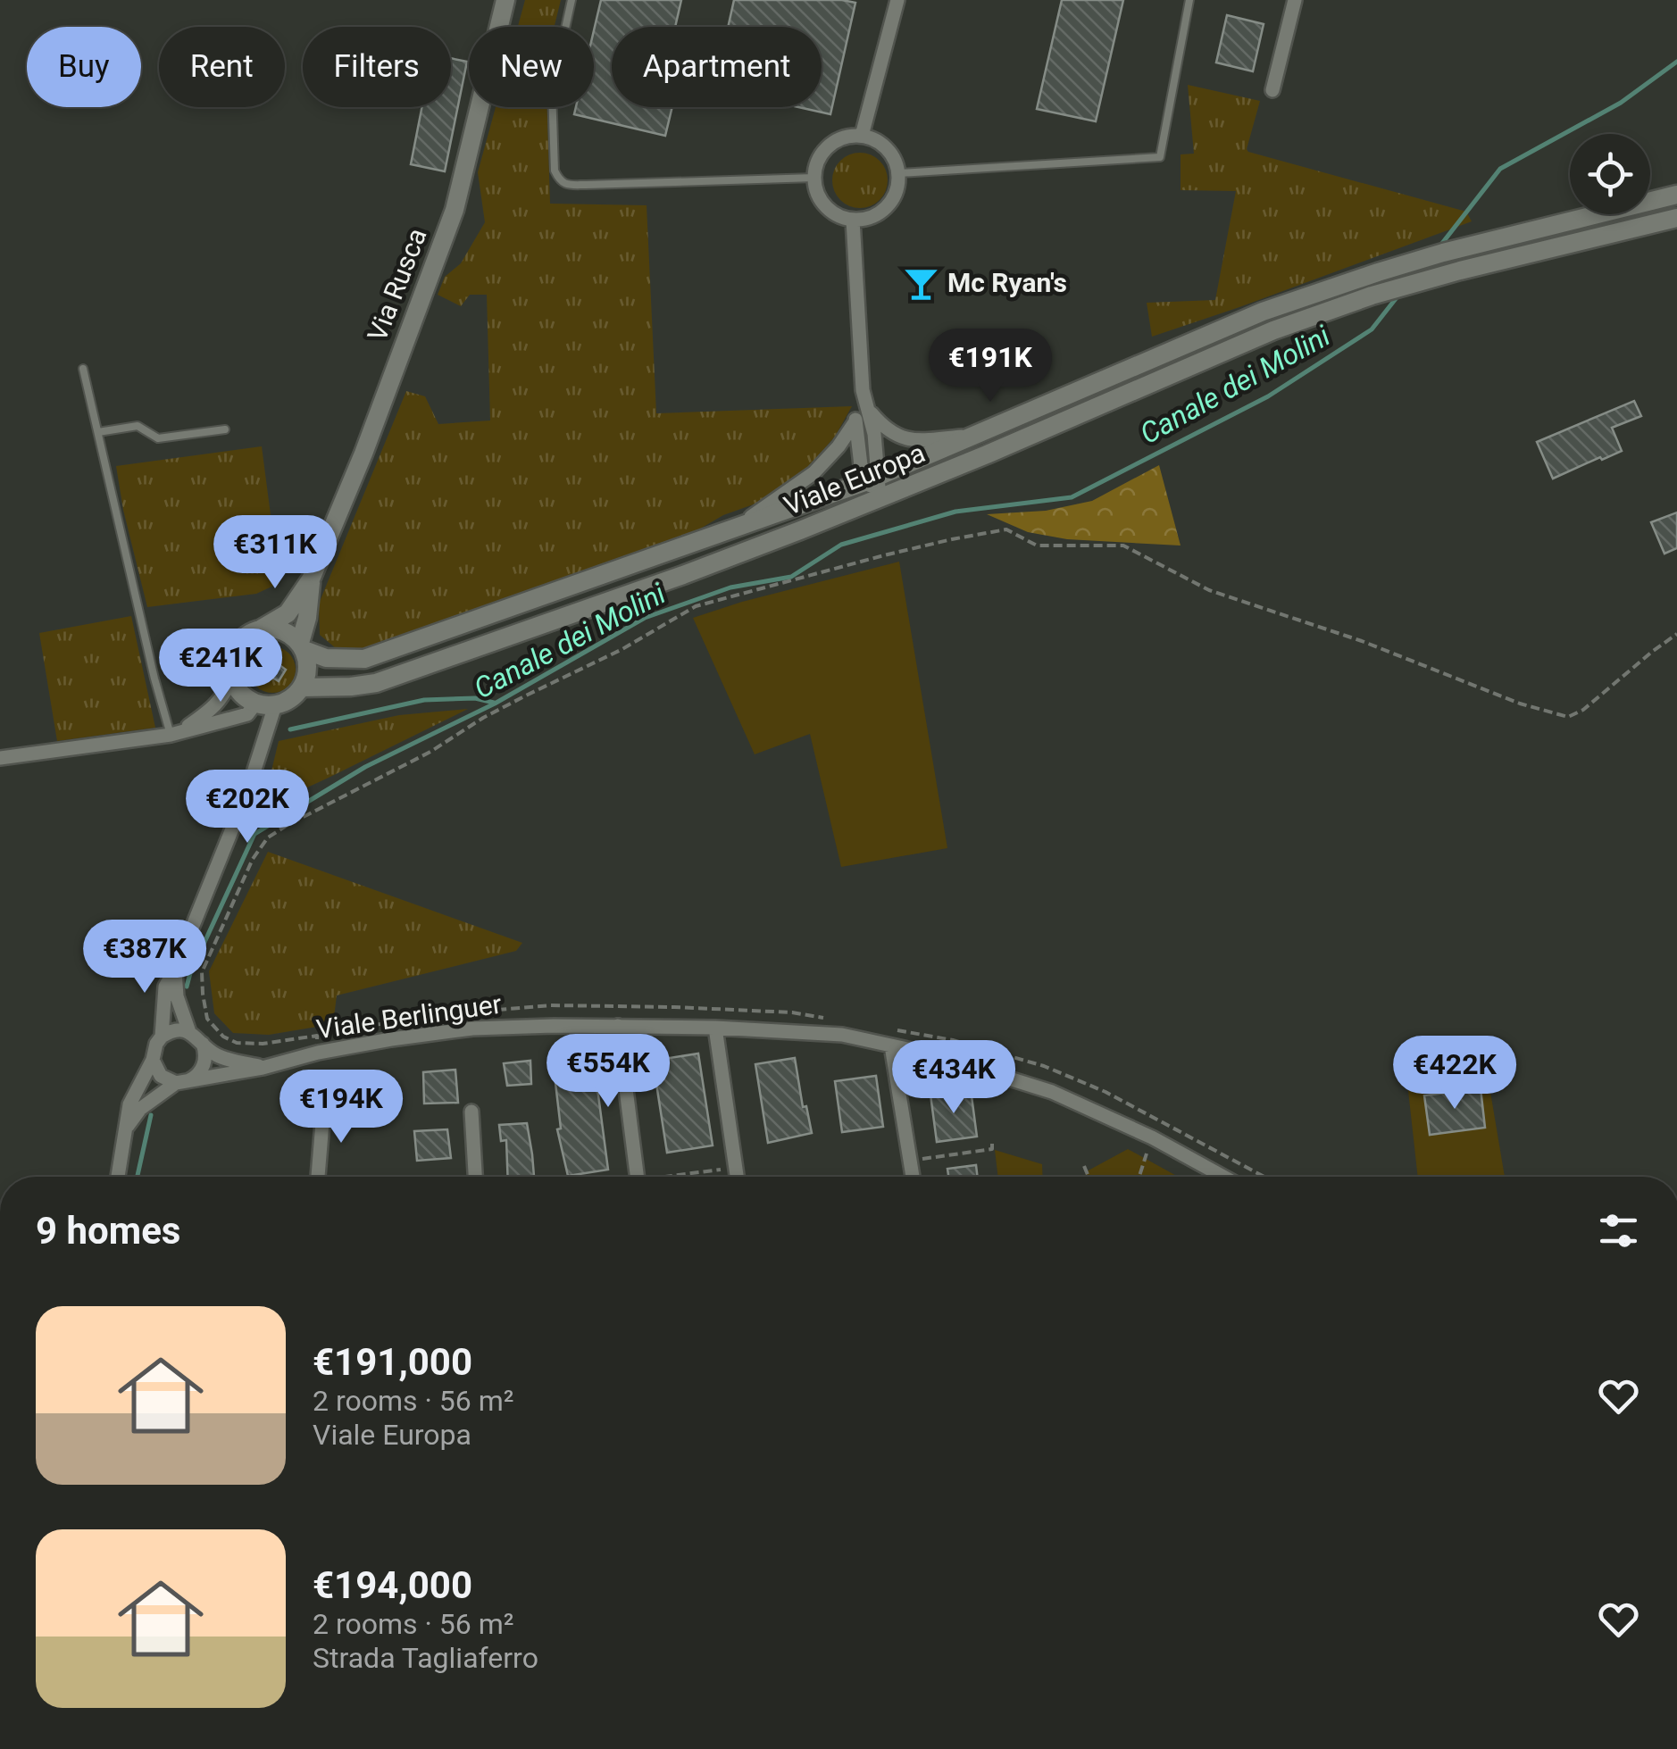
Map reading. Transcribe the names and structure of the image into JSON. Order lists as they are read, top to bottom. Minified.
{"streets":{"street":["Via Rusca","Viale Europa","Viale Berlinguer"]},"crossings":[["Via Rusca","Viale Europa"]],"water":["Canale dei Molini"],"places":{"bar":["Mc Ryan's"]},"page":{"chip":["Buy","Rent","Filters","New","Apartment"],"price":["€191K","€311K","€241K","€202K","€387K","€554K","€422K","€434K","€194K"],"heading":"9 homes","list":[{"name":"€191,000","note":"2 rooms · 56 m² · Viale Europa"},{"name":"€194,000","note":"2 rooms · 56 m² · Strada Tagliaferro"}]}}
